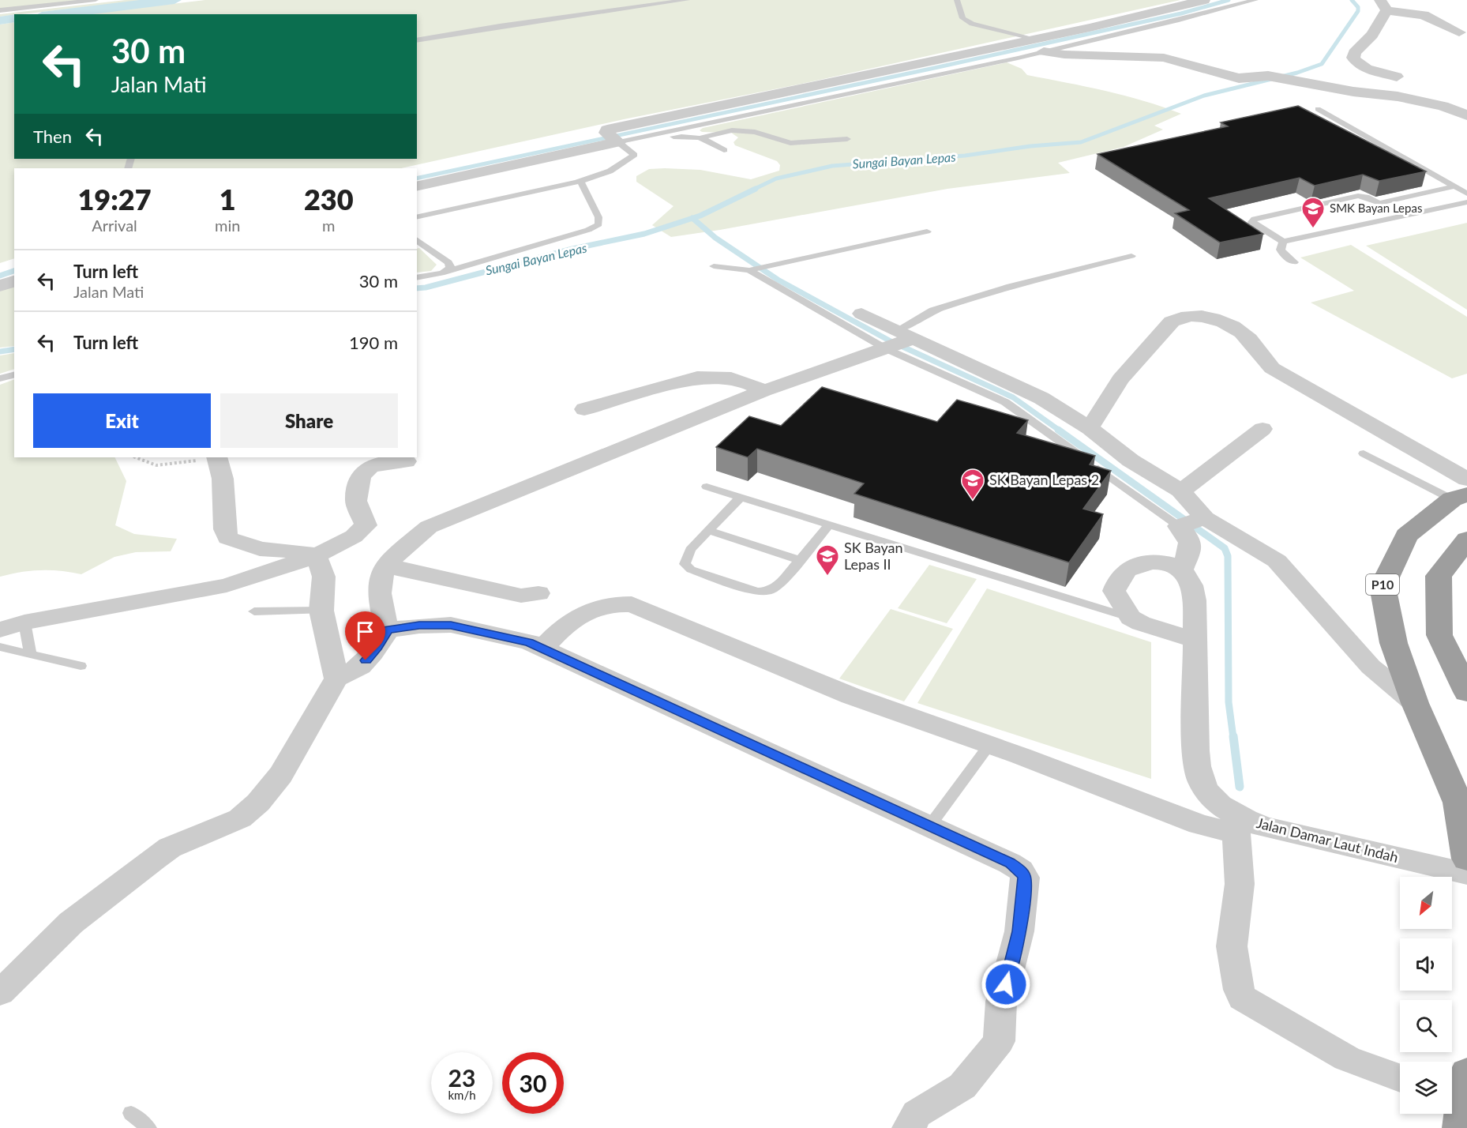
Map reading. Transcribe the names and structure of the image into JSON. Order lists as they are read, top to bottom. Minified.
{"streets":{"highway":["P10"],"street":["Jalan Damar Laut Indah"]},"water":["Sungai Bayan Lepas"],"places":{"school or university":["SMK Bayan Lepas","SK Bayan Lepas 2","SK Bayan Lepas II"]},"north":"bottom left","page":{"turn":["30 m","Jalan Mati"],"then":"Then","eta":["19:27","Arrival","1","min","230","m"],"list":[{"name":"Turn left","note":"Jalan Mati","value":"30 m"},{"name":"Turn left","value":"190 m"}],"buttons":["Exit","Share"],"speed":"23 km/h","limit":"30"}}
